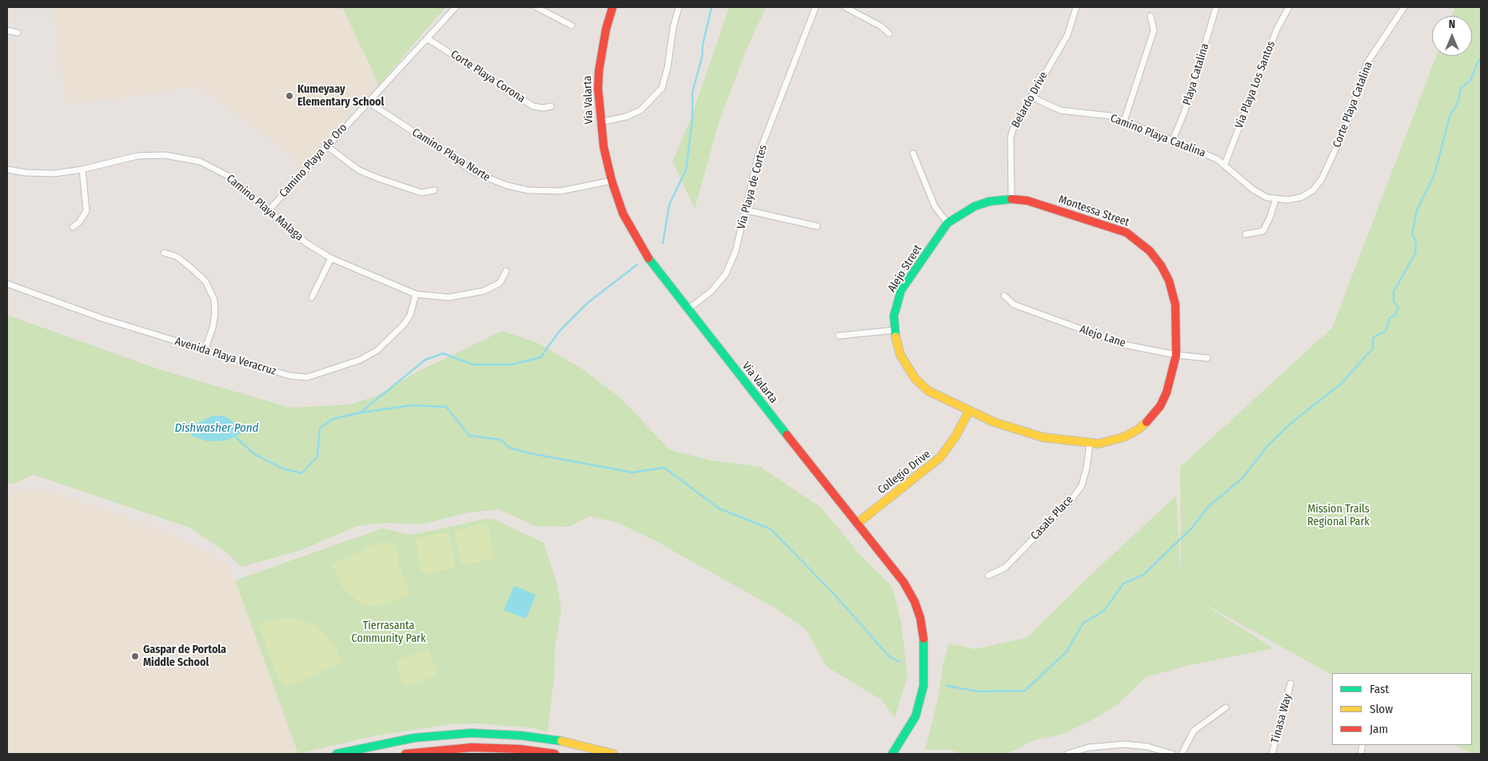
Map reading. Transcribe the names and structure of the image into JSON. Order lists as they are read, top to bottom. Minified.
{"streets":{"main road":["Via Valarta","Montessa Street","Alejo Street","Collegio Drive"],"street":["Playa Catalina","Corte Playa Corona","Via Playa Los Santos","Belardo Drive","Corte Playa Catalina","Camino Playa Catalina","Camino Playa Norte","Camino Playa de Oro","Via Playa de Cortes","Camino Playa Malaga","Alejo Lane","Avenida Playa Veracruz","Casals Place","Tinasa Way"]},"crossings":[["Playa Catalina","Camino Playa Catalina"],["Corte Playa Corona","Camino Playa de Oro"],["Via Playa Los Santos","Camino Playa Catalina"],["Via Valarta","Camino Playa Norte"],["Via Valarta","Via Playa de Cortes"],["Via Valarta","Collegio Drive"],["Belardo Drive","Camino Playa Catalina"],["Belardo Drive","Montessa Street"],["Belardo Drive","Alejo Street"],["Corte Playa Catalina","Camino Playa Catalina"],["Camino Playa Norte","Camino Playa de Oro"],["Camino Playa de Oro","Camino Playa Malaga"],["Camino Playa Malaga","Avenida Playa Veracruz"],["Montessa Street","Alejo Street"],["Montessa Street","Alejo Lane"],["Montessa Street","Collegio Drive"],["Montessa Street","Casals Place"],["Alejo Street","Collegio Drive"]],"water":["Dishwasher Pond"],"parks":["Mission Trails Regional Park","Tierrasanta Community Park"],"places":["Kumeyaay Elementary School","Gaspar de Portola Middle School"],"legend":["Fast","Slow","Jam"],"north":"top"}
